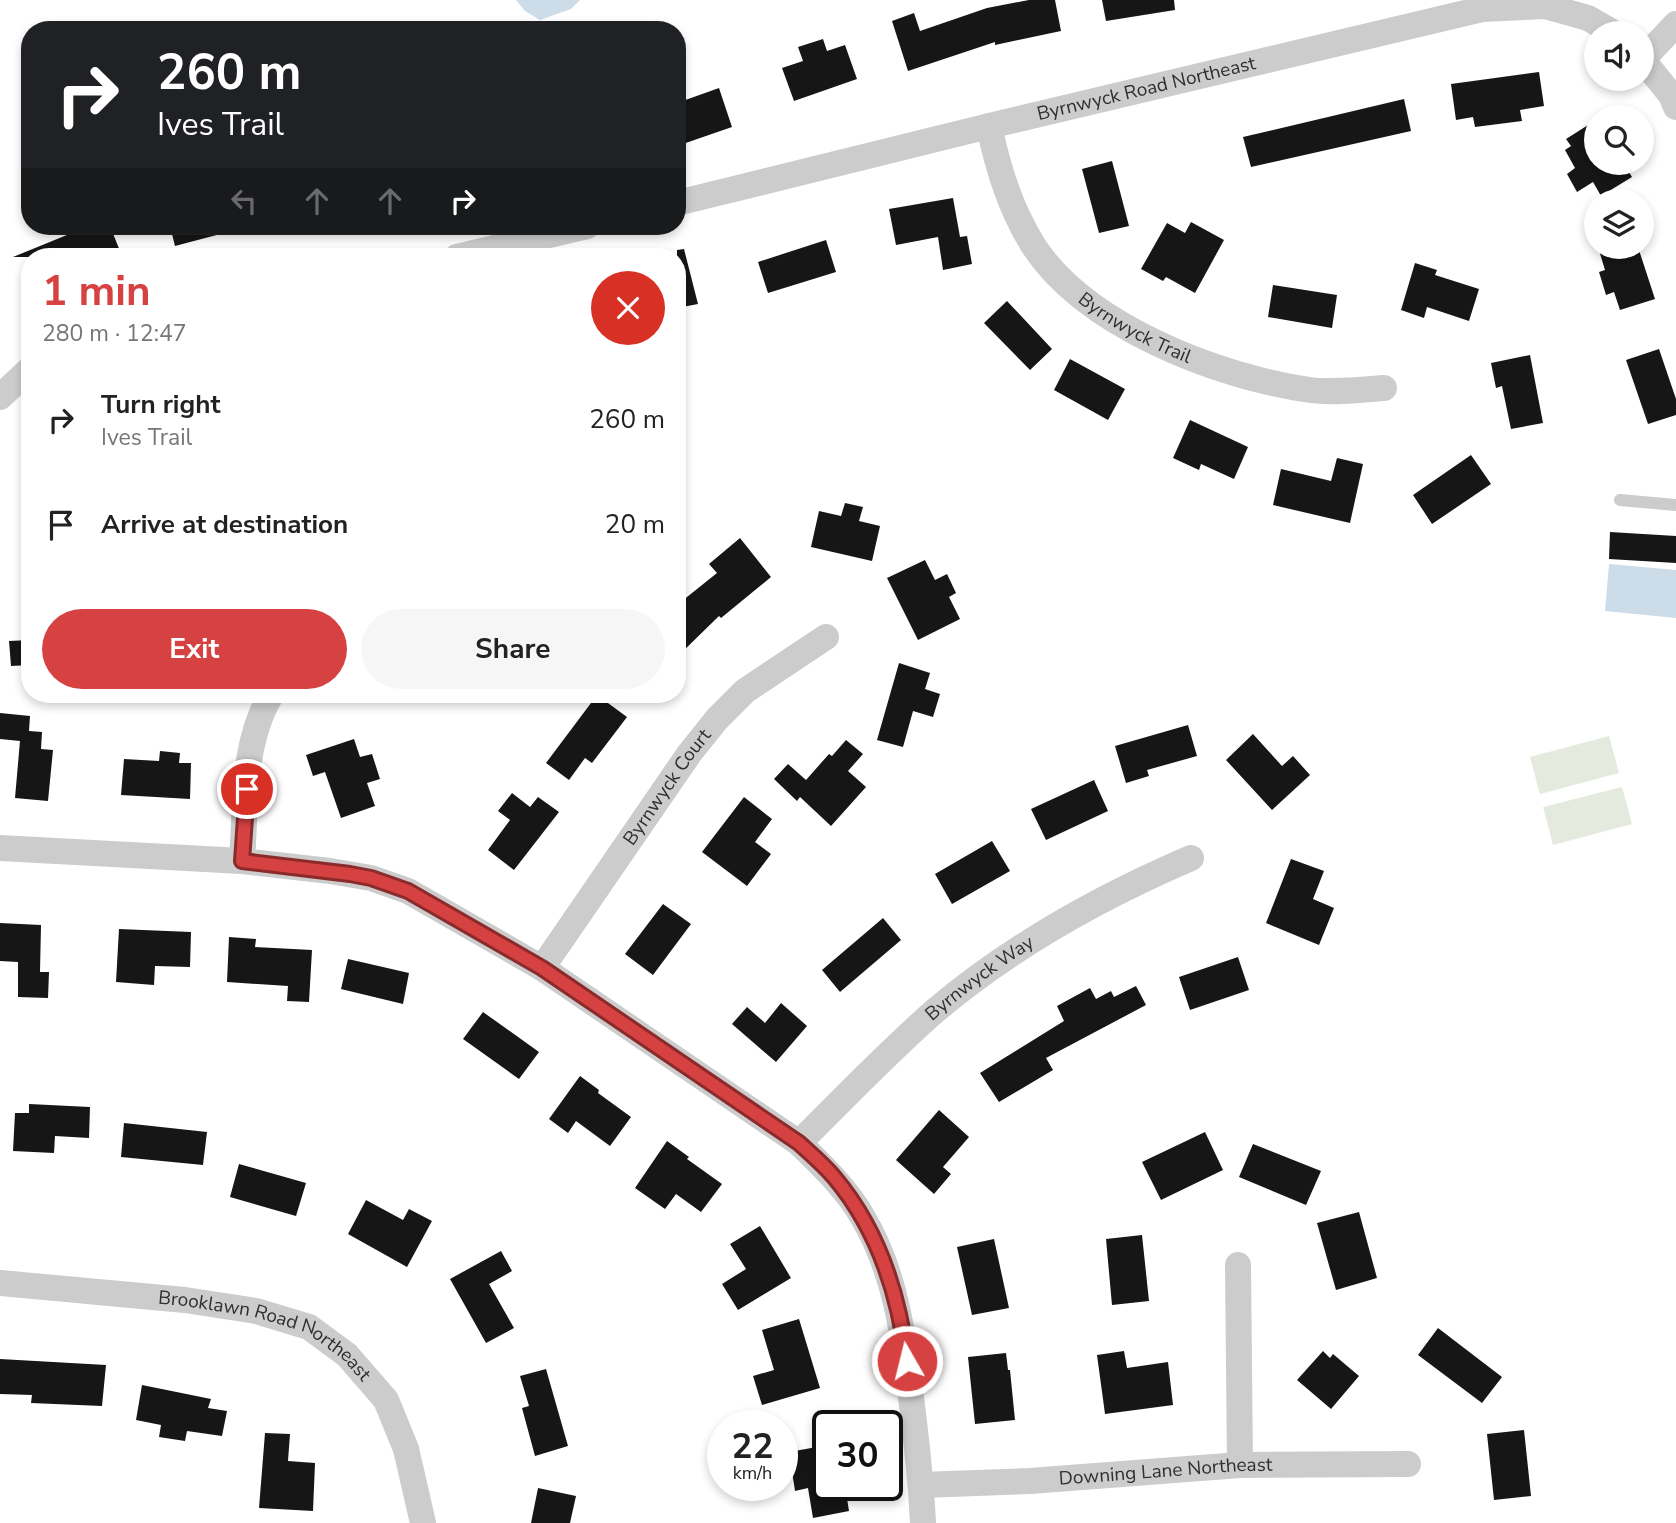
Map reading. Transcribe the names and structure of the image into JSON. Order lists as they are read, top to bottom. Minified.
{"streets":{"street":["Byrnwyck Road Northeast","Byrnwyck Trail","Byrnwyck Court","Byrnwyck Way","Brooklawn Road Northeast","Downing Lane Northeast"]},"crossings":[["Byrnwyck Road Northeast","Byrnwyck Trail"]],"page":{"turn":["260 m","Ives Trail"],"heading":["1 min","280 m · 12:47"],"list":[{"name":"Turn right","note":"Ives Trail","value":"260 m"},{"name":"Arrive at destination","value":"20 m"}],"buttons":["Exit","Share"],"speed":"22 km/h","limit":"30"}}
